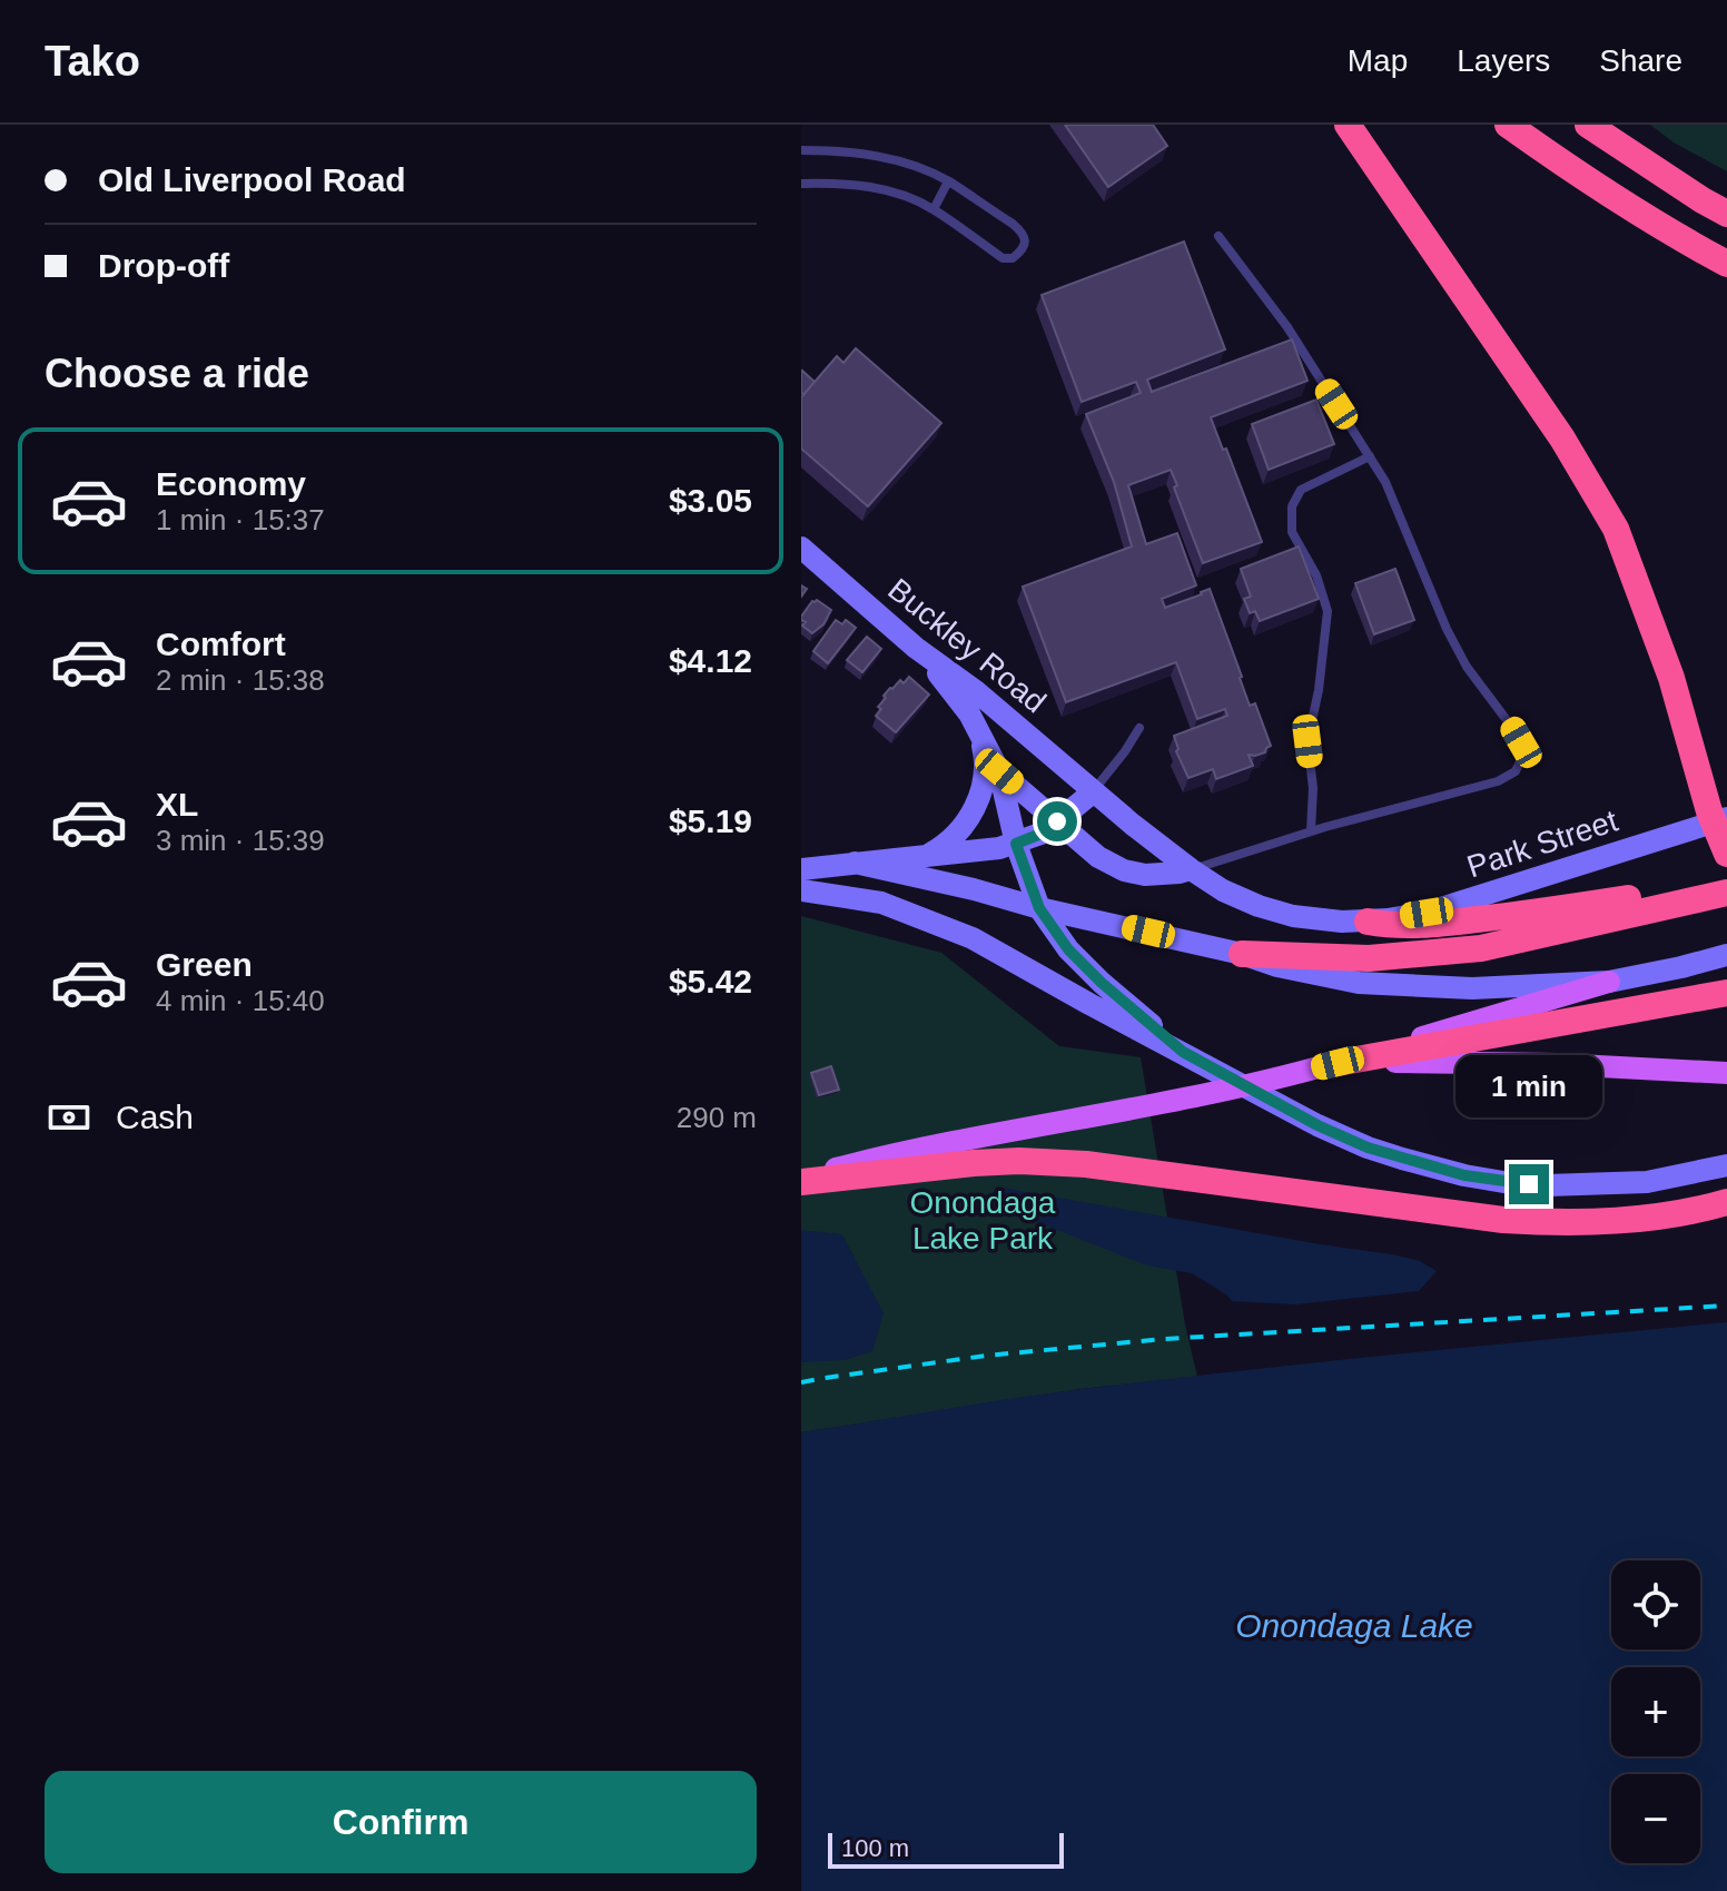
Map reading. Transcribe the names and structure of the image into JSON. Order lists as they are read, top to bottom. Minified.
{"streets":{"main road":["Buckley Road","Park Street"]},"crossings":[["Buckley Road","Park Street"]],"water":["Onondaga Lake"],"parks":["Onondaga Lake Park"],"scale_bar":"100 m","page":{"header":"Tako","nav":["Map","Layers","Share"],"banner":["Old Liverpool Road","Drop-off"],"heading":"Choose a ride","list":[{"name":"Economy","note":"1 min · 15:37","value":"$3.05"},{"name":"Comfort","note":"2 min · 15:38","value":"$4.12"},{"name":"XL","note":"3 min · 15:39","value":"$5.19"},{"name":"Green","note":"4 min · 15:40","value":"$5.42"}],"bubble":"1 min","pay":["Cash","290 m"],"map_buttons":["+","−"],"buttons":"Confirm","scale":"100 m"}}
